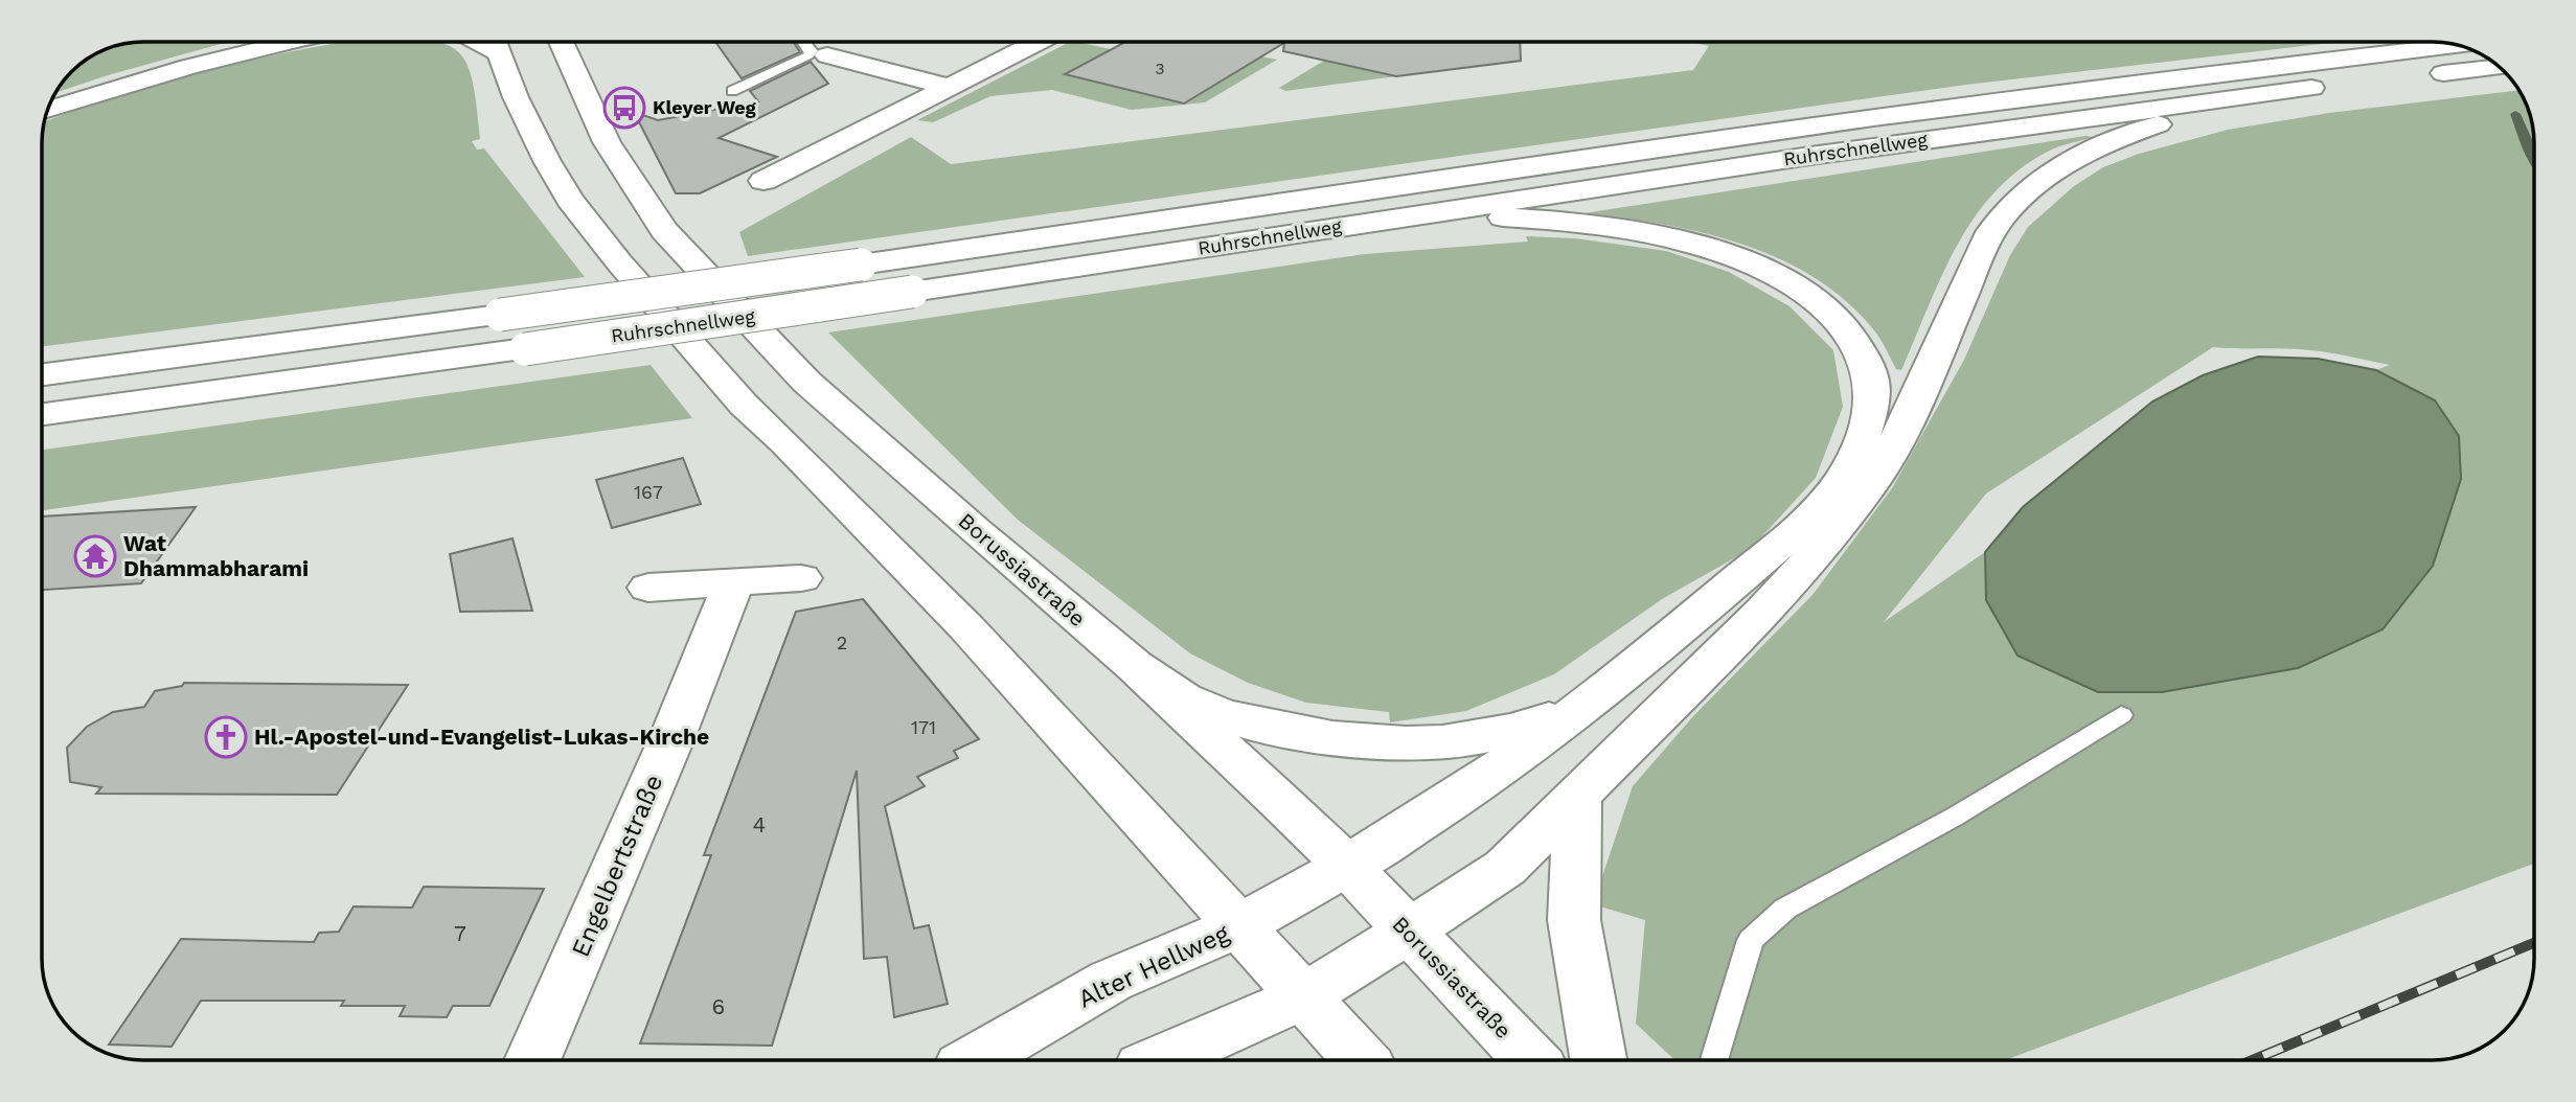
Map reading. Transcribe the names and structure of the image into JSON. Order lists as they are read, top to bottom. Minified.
{"streets":{"main road":["Ruhrschnellweg","Borussiastraße","Engelbertstraße","Alter Hellweg"]},"crossings":[["Borussiastraße","Alter Hellweg"]],"places":{"bus stop":["Kleyer Weg"],"temple":["Wat Dhammabharami"],"church":["Hl.-Apostel-und-Evangelist-Lukas-Kirche"]},"house_numbers":["3","167","2","171","4","7","6"]}
